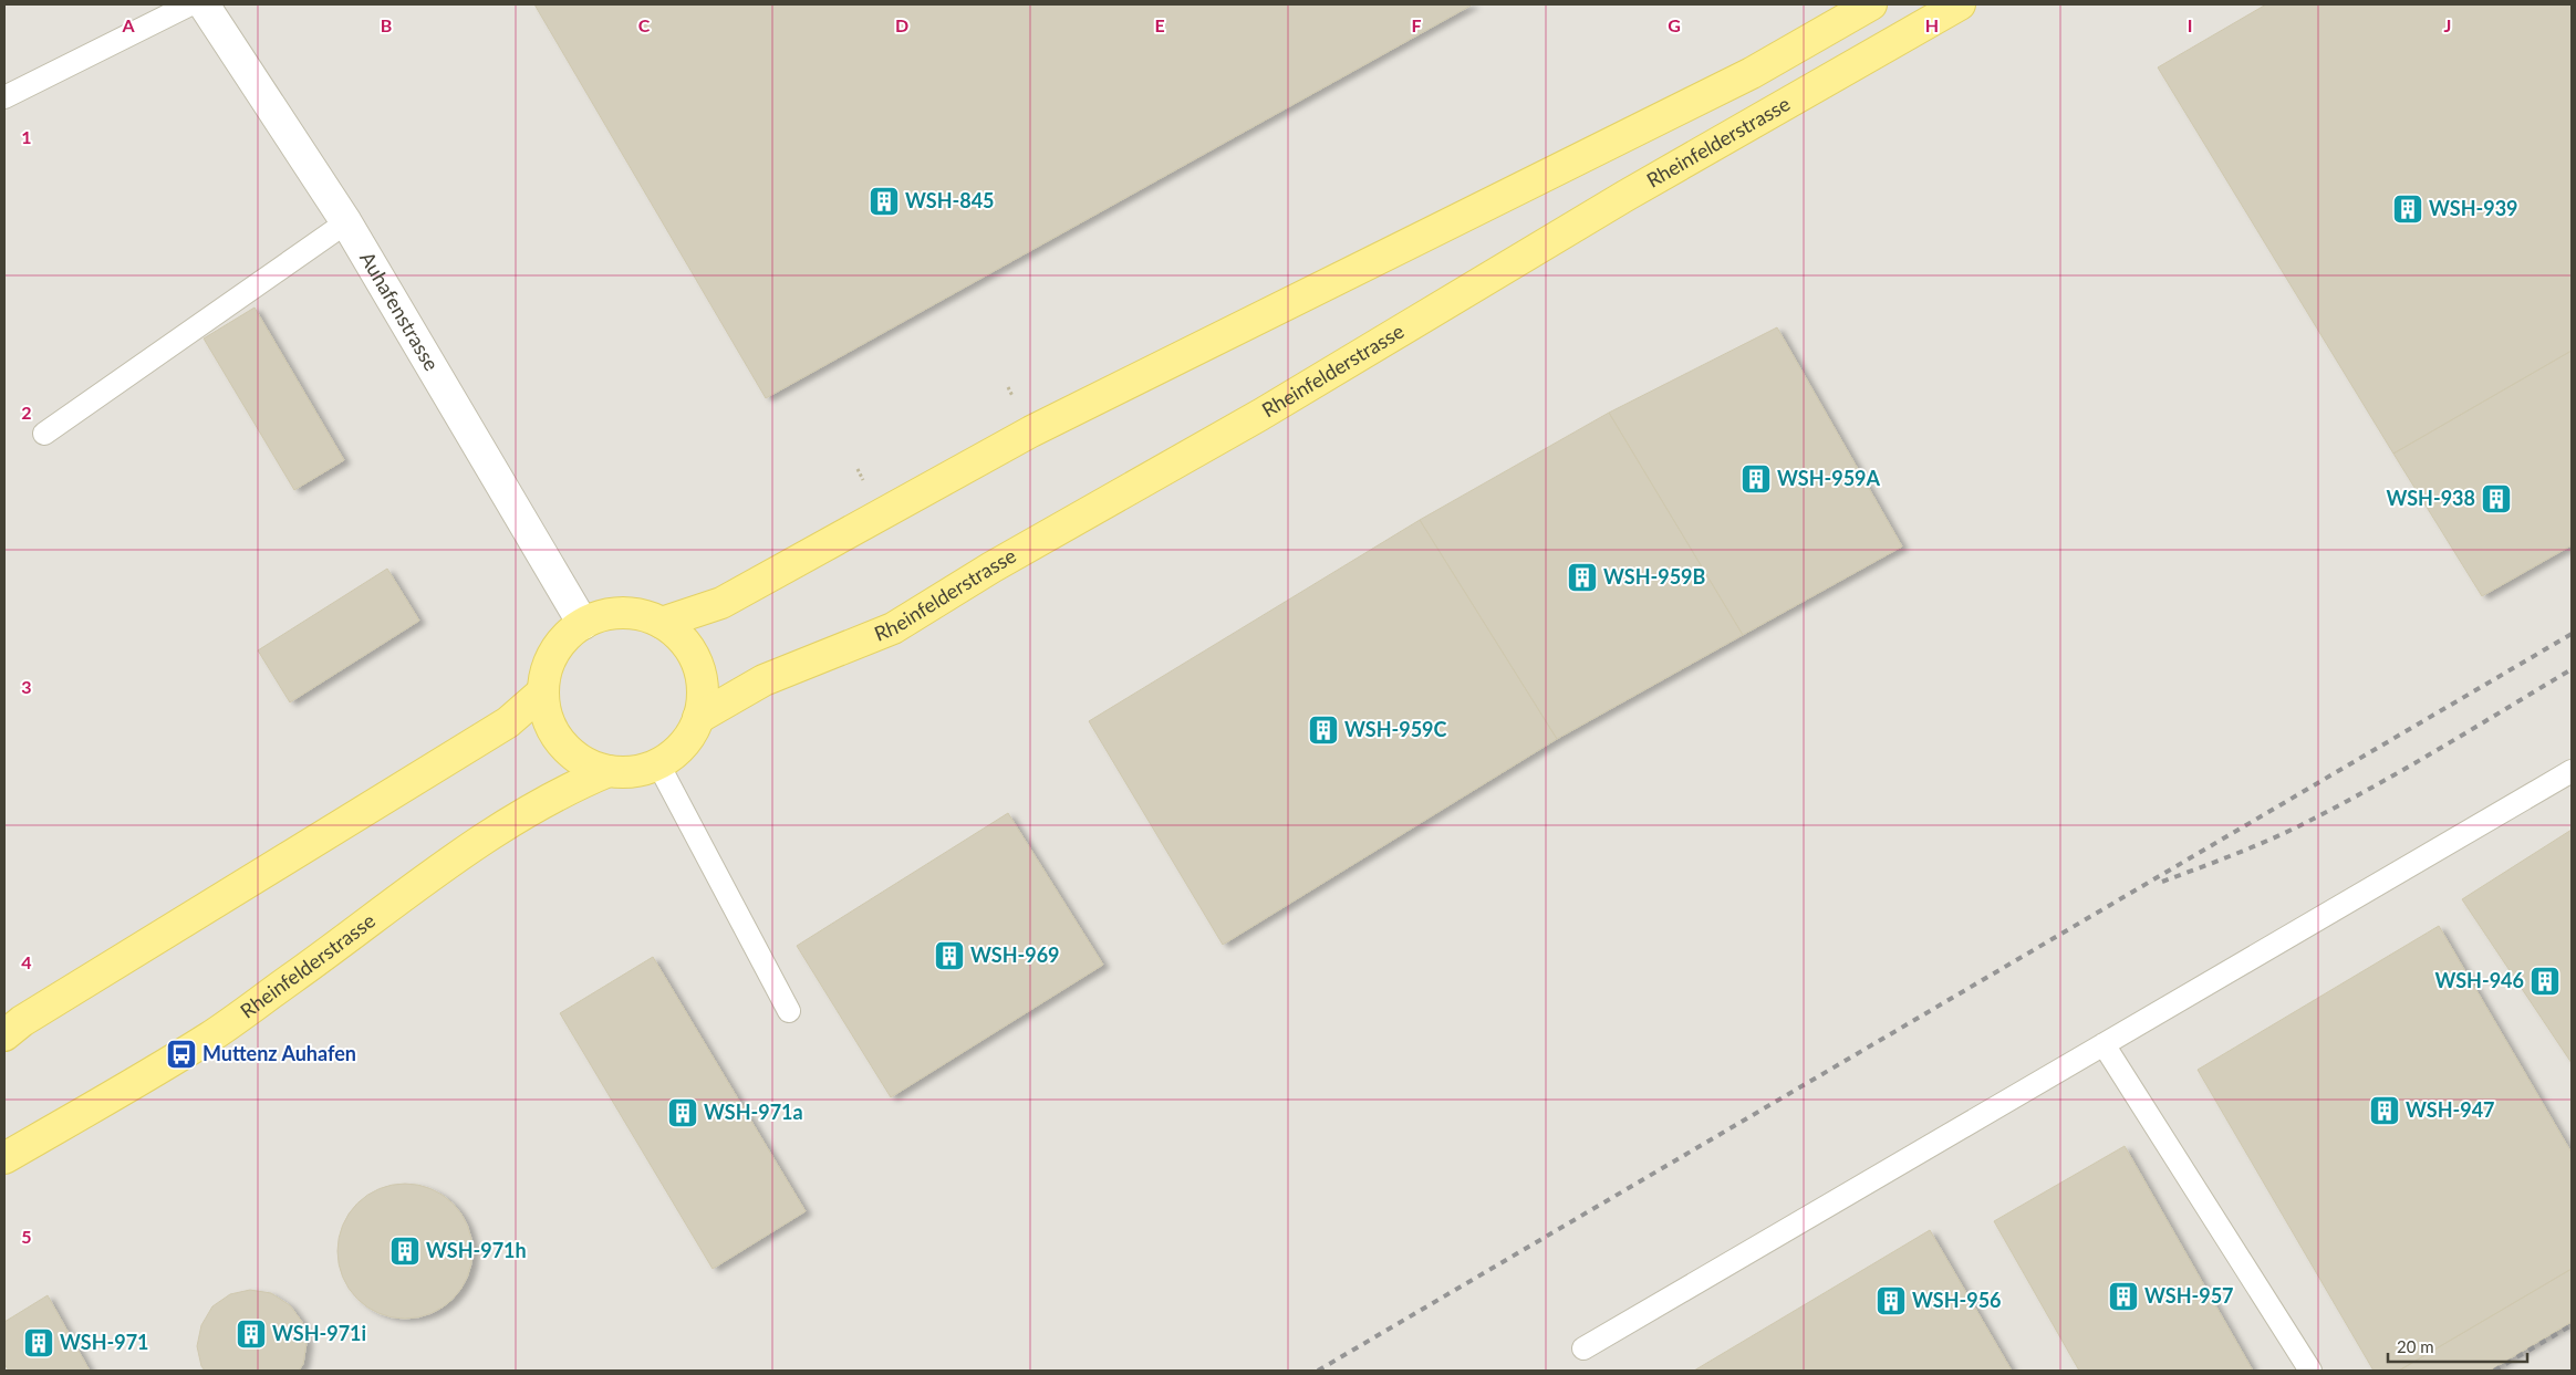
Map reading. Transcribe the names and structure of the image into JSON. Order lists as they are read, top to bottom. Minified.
{"streets":{"main road":["Rheinfelderstrasse"],"street":["Auhafenstrasse"]},"crossings":[["Rheinfelderstrasse","Auhafenstrasse"]],"places":{"building":["WSH-845","WSH-939","WSH-959A","WSH-938","WSH-959B","WSH-959C","WSH-969","WSH-946","WSH-947","WSH-971a","WSH-971h","WSH-957","WSH-956","WSH-971i","WSH-971"],"bus stop":["Muttenz Auhafen"]},"scale_bar":"20 m","grid":{"columns":["A","B","C","D","E","F","G","H","I","J"],"rows":["1","2","3","4","5"]}}
